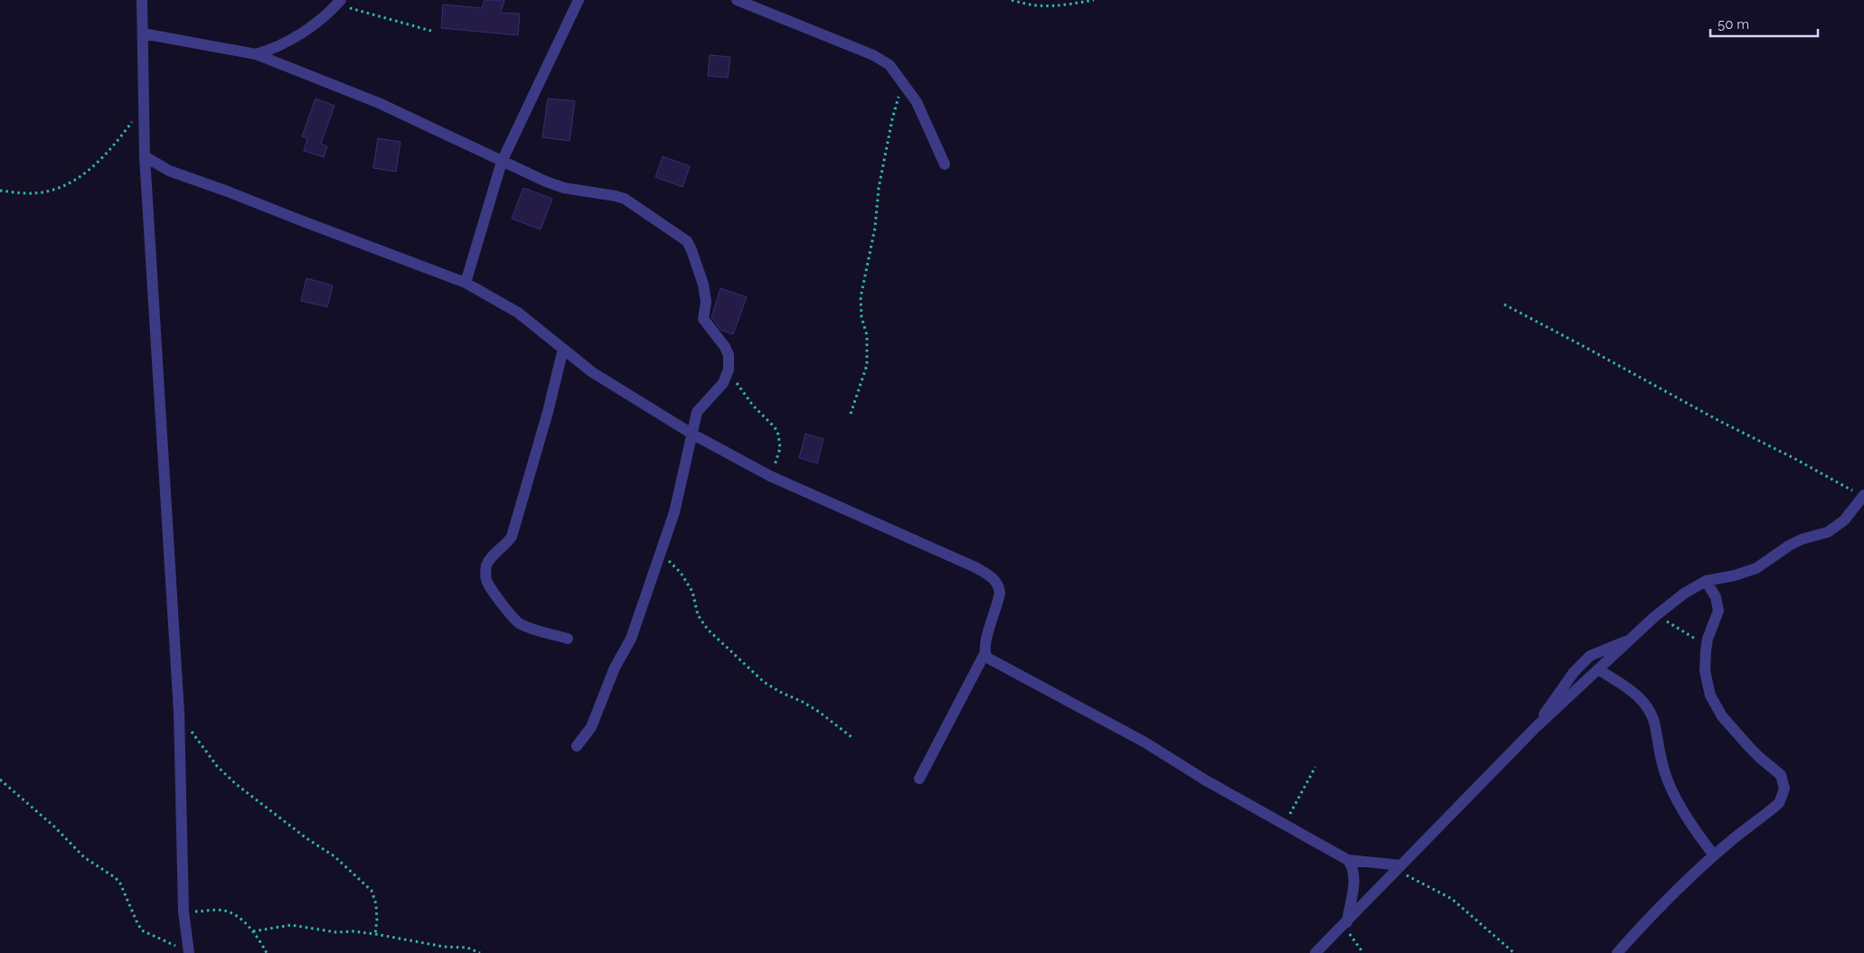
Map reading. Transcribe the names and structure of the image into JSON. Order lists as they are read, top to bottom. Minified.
{"scale_bar":"50 m"}
